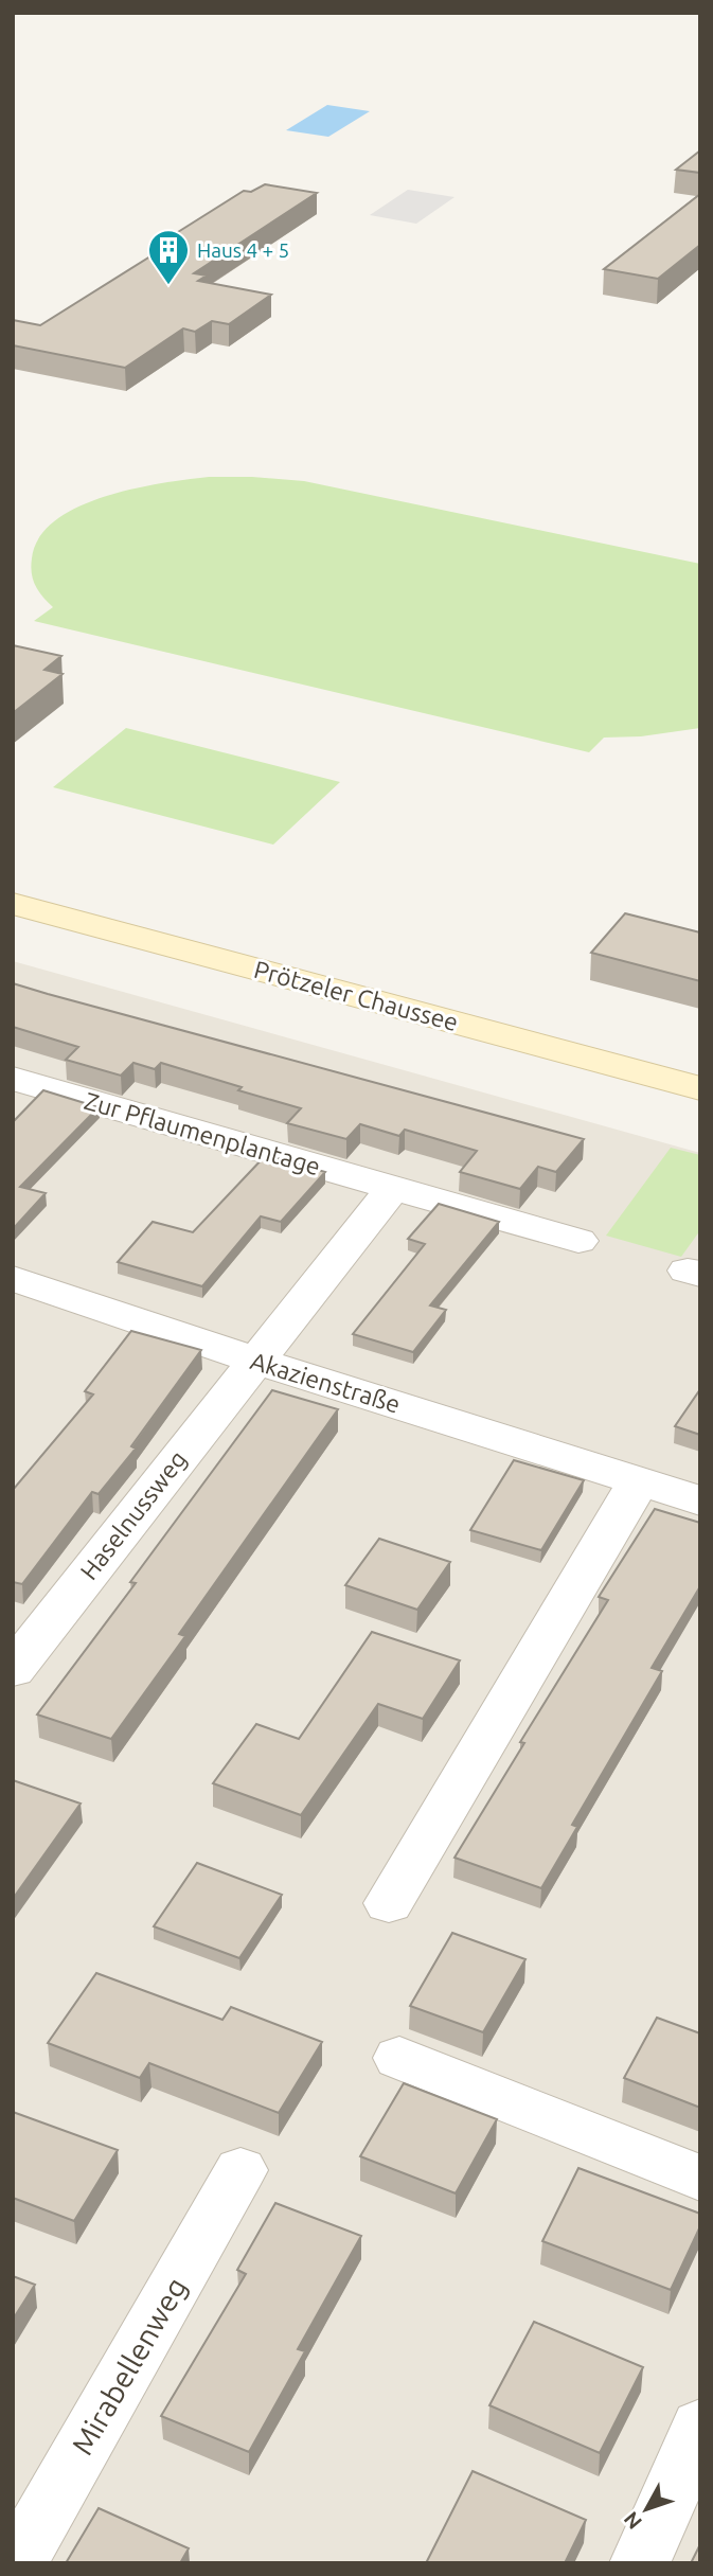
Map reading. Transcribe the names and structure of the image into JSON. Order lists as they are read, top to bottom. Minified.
{"streets":{"main road":["Prötzeler Chaussee"],"street":["Zur Pflaumenplantage","Akazienstraße","Haselnussweg","Mirabellenweg"]},"crossings":[["Akazienstraße","Haselnussweg"]],"places":{"building":["Haus 4 + 5"]},"north":"bottom left"}
